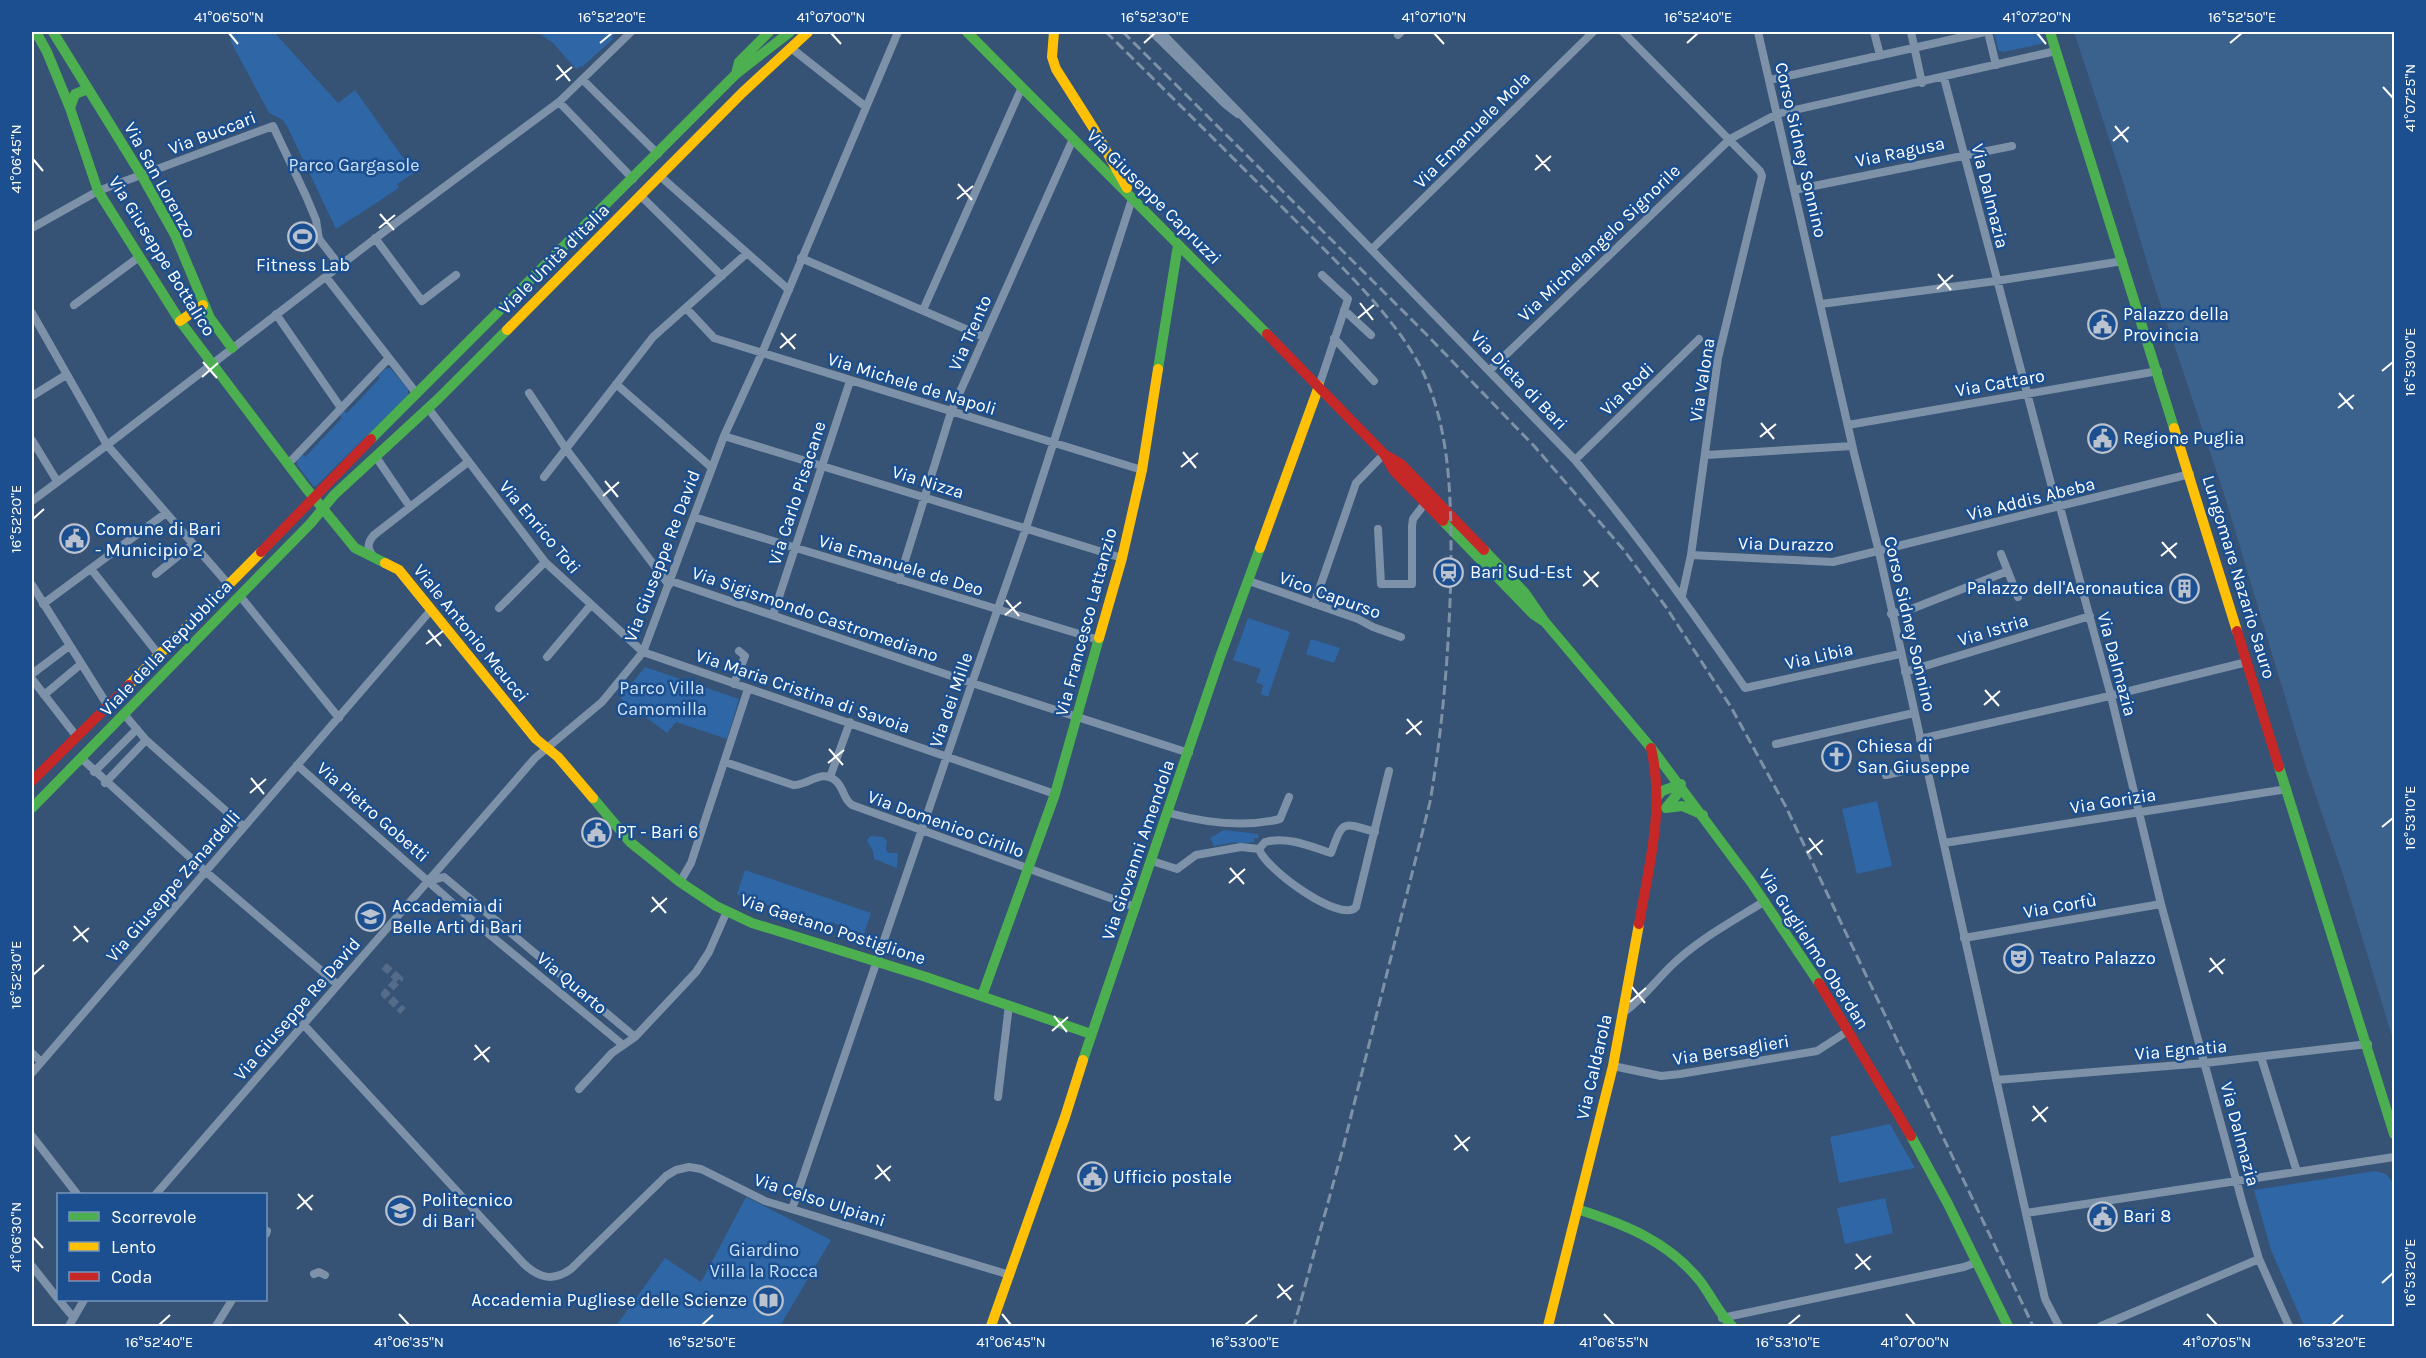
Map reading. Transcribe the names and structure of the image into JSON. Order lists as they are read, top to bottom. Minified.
{"streets":{"main road":["Via San Lorenzo","Via Giuseppe Capruzzi","Via Giuseppe Bottalico","Viale Unità d'Italia","Lungomare Nazario Sauro","Via Francesco Lattanzio","Viale Antonio Meucci","Viale della Repubblica","Via Giovanni Amendola","Via Gaetano Postiglione","Via Guglielmo Oberdan","Via Caldarola"],"street":["Via Emanuele Mola","Via Buccari","Corso Sidney Sonnino","Via Ragusa","Via Dalmazia","Via Michelangelo Signorile","Via Trento","Via Dieta di Bari","Via Valona","Via Cattaro","Via Michele de Napoli","Via Rodi","Via Nizza","Via Carlo Pisacane","Via Addis Abeba","Via Enrico Toti","Via Durazzo","Via Giuseppe Re David","Via Emanuele de Deo","Vico Capurso","Via Sigismondo Castromediano","Via Istria","Via Libia","Via Maria Cristina di Savoia","Via dei Mille","Via Gorizia","Via Pietro Gobetti","Via Domenico Cirillo","Via Giuseppe Zanardelli","Via Corfù","Via Quarto","Via Bersaglieri","Via Egnatia","Via Celso Ulpiani"]},"crossings":[["Via Emanuele Mola","Via Dieta di Bari"],["Via Buccari","Via San Lorenzo"],["Via Buccari","Via Giuseppe Bottalico"],["Corso Sidney Sonnino","Via Ragusa"],["Corso Sidney Sonnino","Via Michelangelo Signorile"],["Corso Sidney Sonnino","Via Cattaro"],["Corso Sidney Sonnino","Via Addis Abeba"],["Corso Sidney Sonnino","Via Durazzo"],["Corso Sidney Sonnino","Via Istria"],["Corso Sidney Sonnino","Via Libia"],["Corso Sidney Sonnino","Via Gorizia"],["Corso Sidney Sonnino","Via Corfù"],["Corso Sidney Sonnino","Via Egnatia"],["Via Ragusa","Via Dalmazia"],["Via Dalmazia","Via Michelangelo Signorile"],["Via Dalmazia","Via Cattaro"],["Via Dalmazia","Via Addis Abeba"],["Via Dalmazia","Via Istria"],["Via Dalmazia","Via Gorizia"],["Via Dalmazia","Via Corfù"],["Via Dalmazia","Via Egnatia"],["Via Giuseppe Capruzzi","Via Trento"],["Via Giuseppe Capruzzi","Via Francesco Lattanzio"],["Via Giuseppe Capruzzi","Via dei Mille"],["Via Giuseppe Capruzzi","Via Giovanni Amendola"],["Via Giuseppe Capruzzi","Via Guglielmo Oberdan"],["Via Michelangelo Signorile","Via Dieta di Bari"],["Via Michelangelo Signorile","Via Valona"],["Via Michelangelo Signorile","Lungomare Nazario Sauro"],["Via Giuseppe Bottalico","Viale Antonio Meucci"],["Viale Unità d'Italia","Via Enrico Toti"],["Viale Unità d'Italia","Viale Antonio Meucci"],["Viale Unità d'Italia","Viale della Repubblica"],["Via Trento","Via Michele de Napoli"],["Via Trento","Via Nizza"],["Via Trento","Via Emanuele de Deo"],["Via Dieta di Bari","Via Valona"],["Via Dieta di Bari","Via Rodi"],["Via Dieta di Bari","Via Libia"],["Via Valona","Via Durazzo"],["Via Cattaro","Lungomare Nazario Sauro"],["Via Michele de Napoli","Via Carlo Pisacane"],["Via Michele de Napoli","Via Giuseppe Re David"],["Via Michele de Napoli","Via Francesco Lattanzio"],["Via Michele de Napoli","Via dei Mille"],["Via Nizza","Via Carlo Pisacane"],["Via Nizza","Via Giuseppe Re David"],["Via Nizza","Via Francesco Lattanzio"],["Via Nizza","Via dei Mille"],["Via Carlo Pisacane","Via Emanuele de Deo"],["Via Carlo Pisacane","Via Sigismondo Castromediano"],["Via Addis Abeba","Via Durazzo"],["Via Addis Abeba","Lungomare Nazario Sauro"],["Via Enrico Toti","Via Giuseppe Re David"],["Via Enrico Toti","Via Maria Cristina di Savoia"],["Via Giuseppe Re David","Via Emanuele de Deo"],["Via Giuseppe Re David","Via Sigismondo Castromediano"],["Via Giuseppe Re David","Viale Antonio Meucci"],["Via Giuseppe Re David","Via Maria Cristina di Savoia"],["Via Giuseppe Re David","Via Pietro Gobetti"],["Via Giuseppe Re David","Via Gaetano Postiglione"],["Via Giuseppe Re David","Via Quarto"],["Via Giuseppe Re David","Via Celso Ulpiani"],["Via Emanuele de Deo","Via Francesco Lattanzio"],["Via Emanuele de Deo","Via dei Mille"],["Lungomare Nazario Sauro","Via Gorizia"],["Lungomare Nazario Sauro","Via Egnatia"],["Vico Capurso","Via Giovanni Amendola"],["Via Sigismondo Castromediano","Via Francesco Lattanzio"],["Via Sigismondo Castromediano","Via dei Mille"],["Via Sigismondo Castromediano","Via Giovanni Amendola"],["Via Francesco Lattanzio","Via Maria Cristina di Savoia"],["Via Francesco Lattanzio","Via Domenico Cirillo"],["Via Francesco Lattanzio","Via Gaetano Postiglione"],["Viale Antonio Meucci","Viale della Repubblica"],["Viale Antonio Meucci","Via Giuseppe Zanardelli"],["Viale Antonio Meucci","Via Gaetano Postiglione"],["Via Maria Cristina di Savoia","Via dei Mille"],["Via dei Mille","Via Domenico Cirillo"],["Via dei Mille","Via Gaetano Postiglione"],["Via dei Mille","Via Celso Ulpiani"],["Via Pietro Gobetti","Via Giuseppe Zanardelli"],["Via Pietro Gobetti","Via Quarto"],["Via Domenico Cirillo","Via Giovanni Amendola"],["Via Giovanni Amendola","Via Gaetano Postiglione"],["Via Giovanni Amendola","Via Guglielmo Oberdan"],["Via Giovanni Amendola","Via Celso Ulpiani"],["Via Guglielmo Oberdan","Via Bersaglieri"],["Via Bersaglieri","Via Caldarola"]],"parks":["Parco Gargasole","Parco Villa Camomilla","Giardino Villa la Rocca"],"places":{"sports":["Fitness Lab"],"public building":["Palazzo della Provincia","Regione Puglia","Comune di Bari - Municipio 2","PT - Bari 6","Ufficio postale","Bari 8"],"station":["Bari Sud-Est"],"building":["Palazzo dell'Aeronautica"],"church":["Chiesa di San Giuseppe"],"school or university":["Accademia di Belle Arti di Bari","Politecnico di Bari"],"theatre":["Teatro Palazzo"],"library":["Accademia Pugliese delle Scienze"]},"legend":["Scorrevole","Lento","Coda"],"coordinates":["41°06'50\"N","16°52'20\"E","41°07'00\"N","16°52'30\"E","41°07'10\"N","16°52'40\"E","41°07'20\"N","16°52'50\"E","41°07'25\"N","41°06'45\"N","16°53'00\"E","16°53'10\"E","41°06'30\"N","16°53'20\"E","41°06'35\"N","41°06'55\"N","41°07'05\"N"]}
